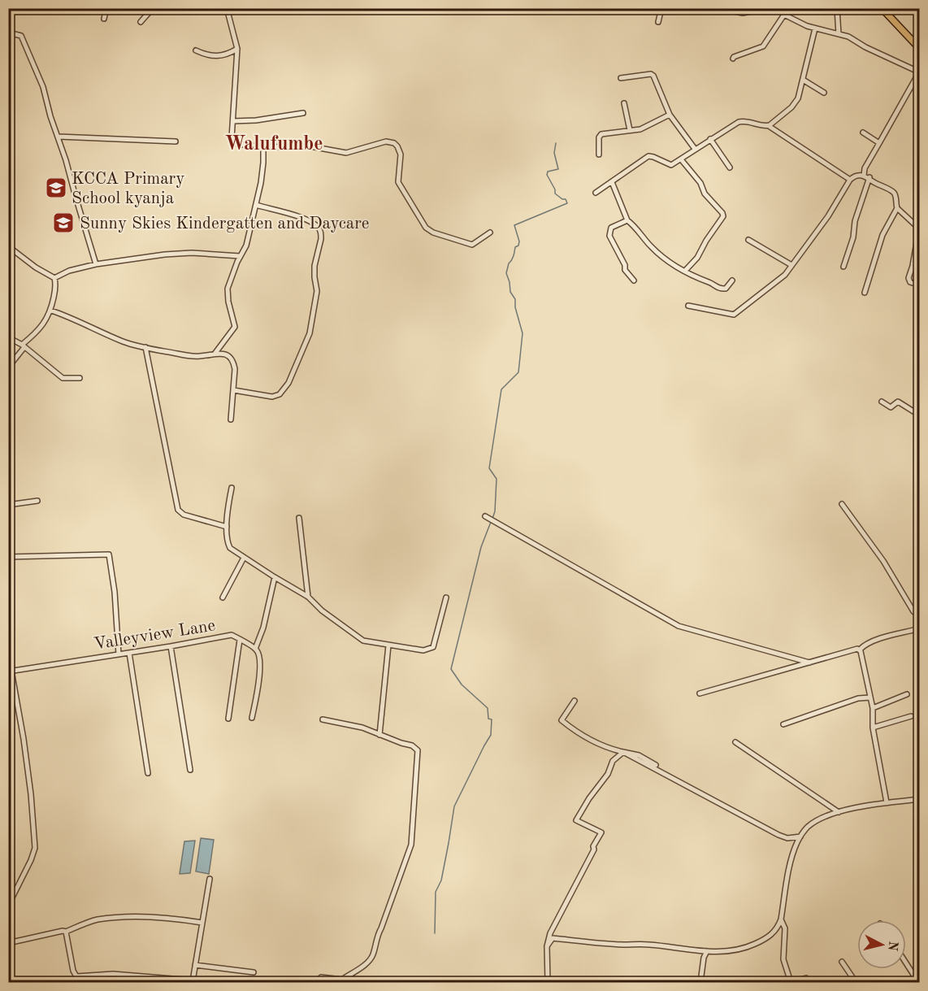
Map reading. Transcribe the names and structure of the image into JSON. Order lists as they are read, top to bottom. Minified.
{"streets":{"street":["Valleyview Lane"]},"districts":["Walufumbe"],"places":{"school or university":["KCCA Primary School kyanja","Sunny Skies Kindergatten and Daycare"]},"north":"right"}
